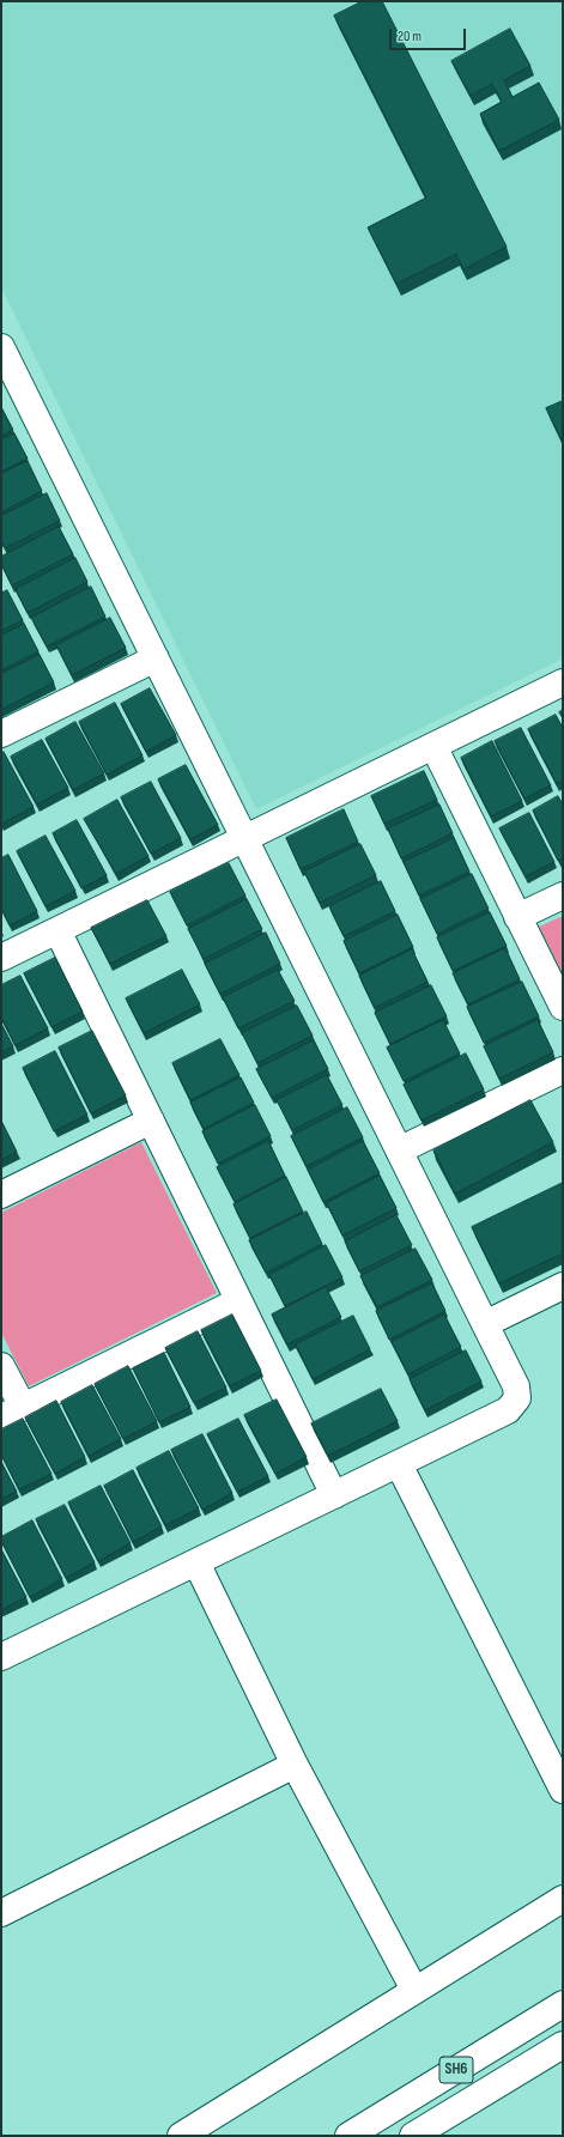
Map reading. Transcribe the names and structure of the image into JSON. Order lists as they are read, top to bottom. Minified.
{"streets":{"street":["SH6"]},"scale_bar":"20 m"}
